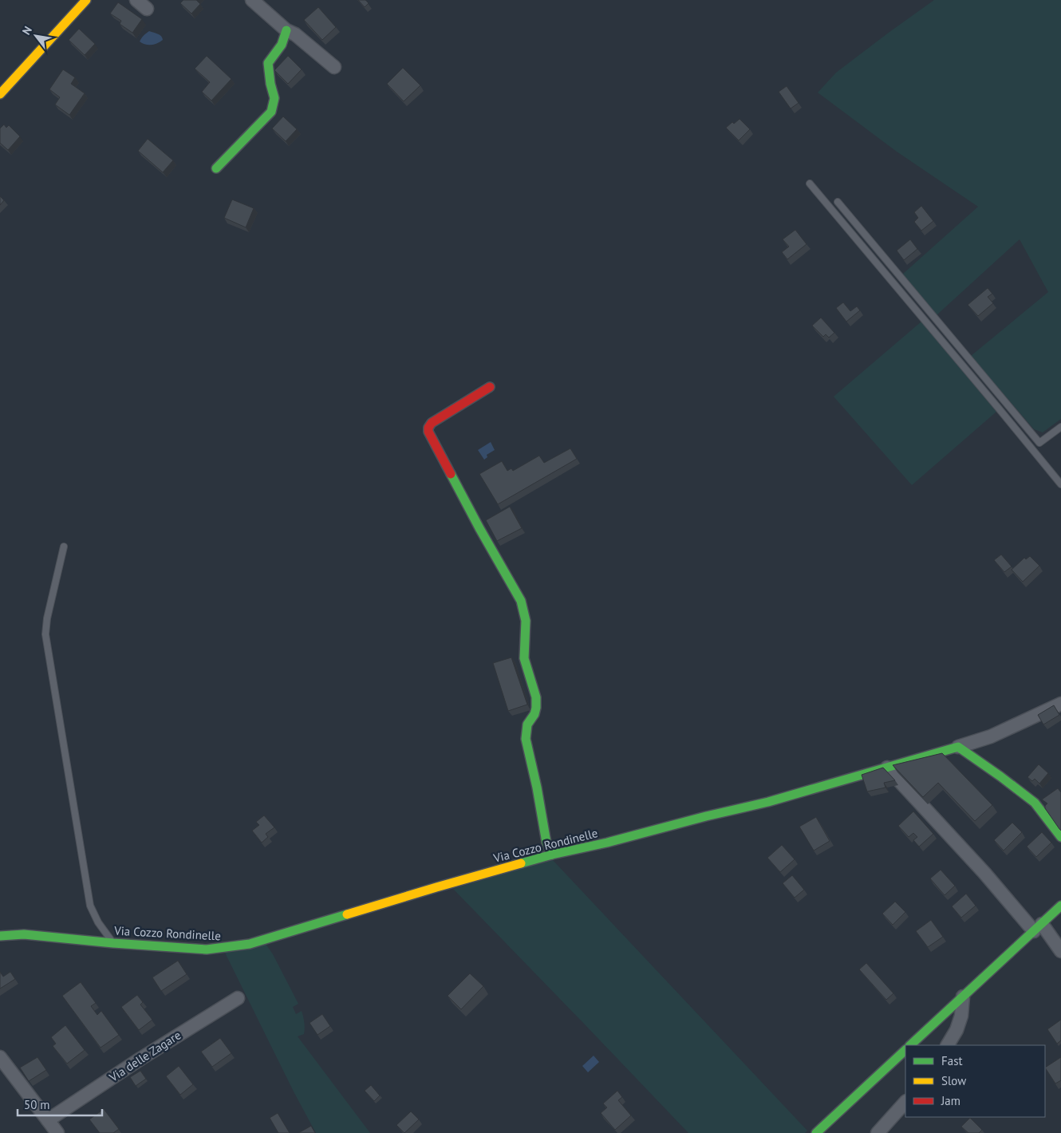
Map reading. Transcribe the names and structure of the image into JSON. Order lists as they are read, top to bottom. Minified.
{"streets":{"street":["Via Cozzo Rondinelle","Via delle Zagare"]},"legend":["Fast","Slow","Jam"],"scale_bar":"50 m","north":"top left"}
